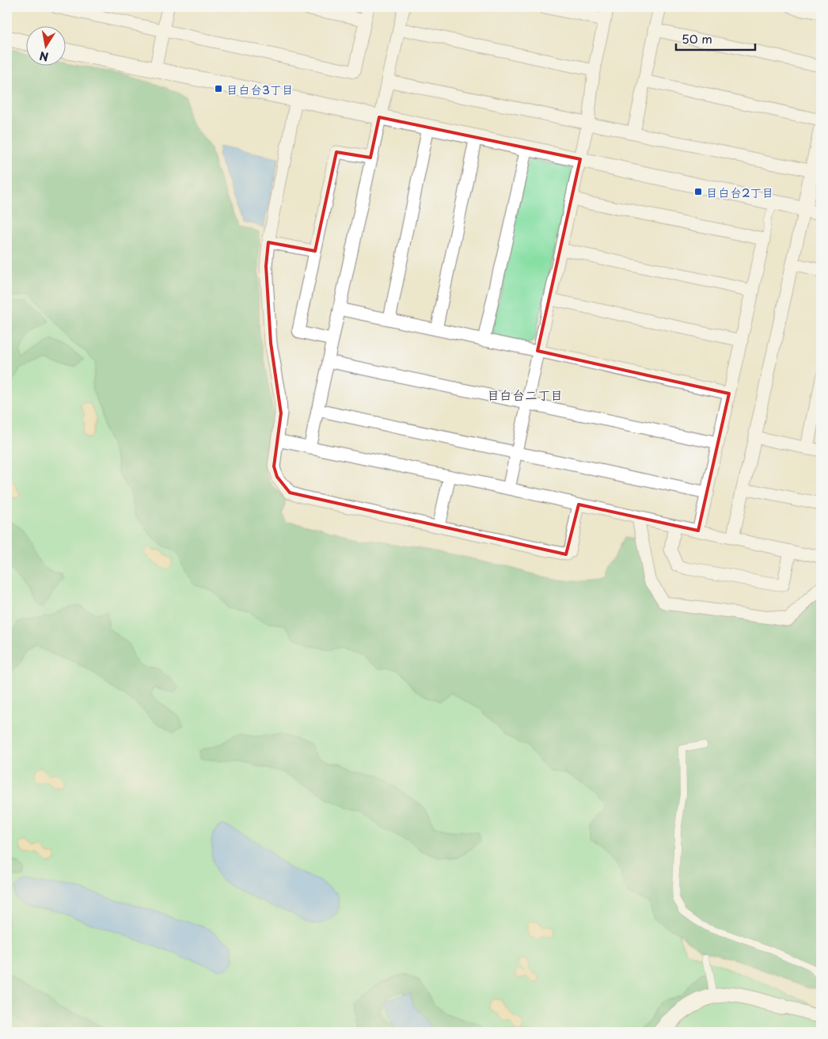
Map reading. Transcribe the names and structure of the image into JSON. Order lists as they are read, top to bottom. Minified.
{"districts":["目白台二丁目"],"places":{"transit":["目白台3丁目","目白台2丁目"]},"scale_bar":"50 m","north":"bottom"}
